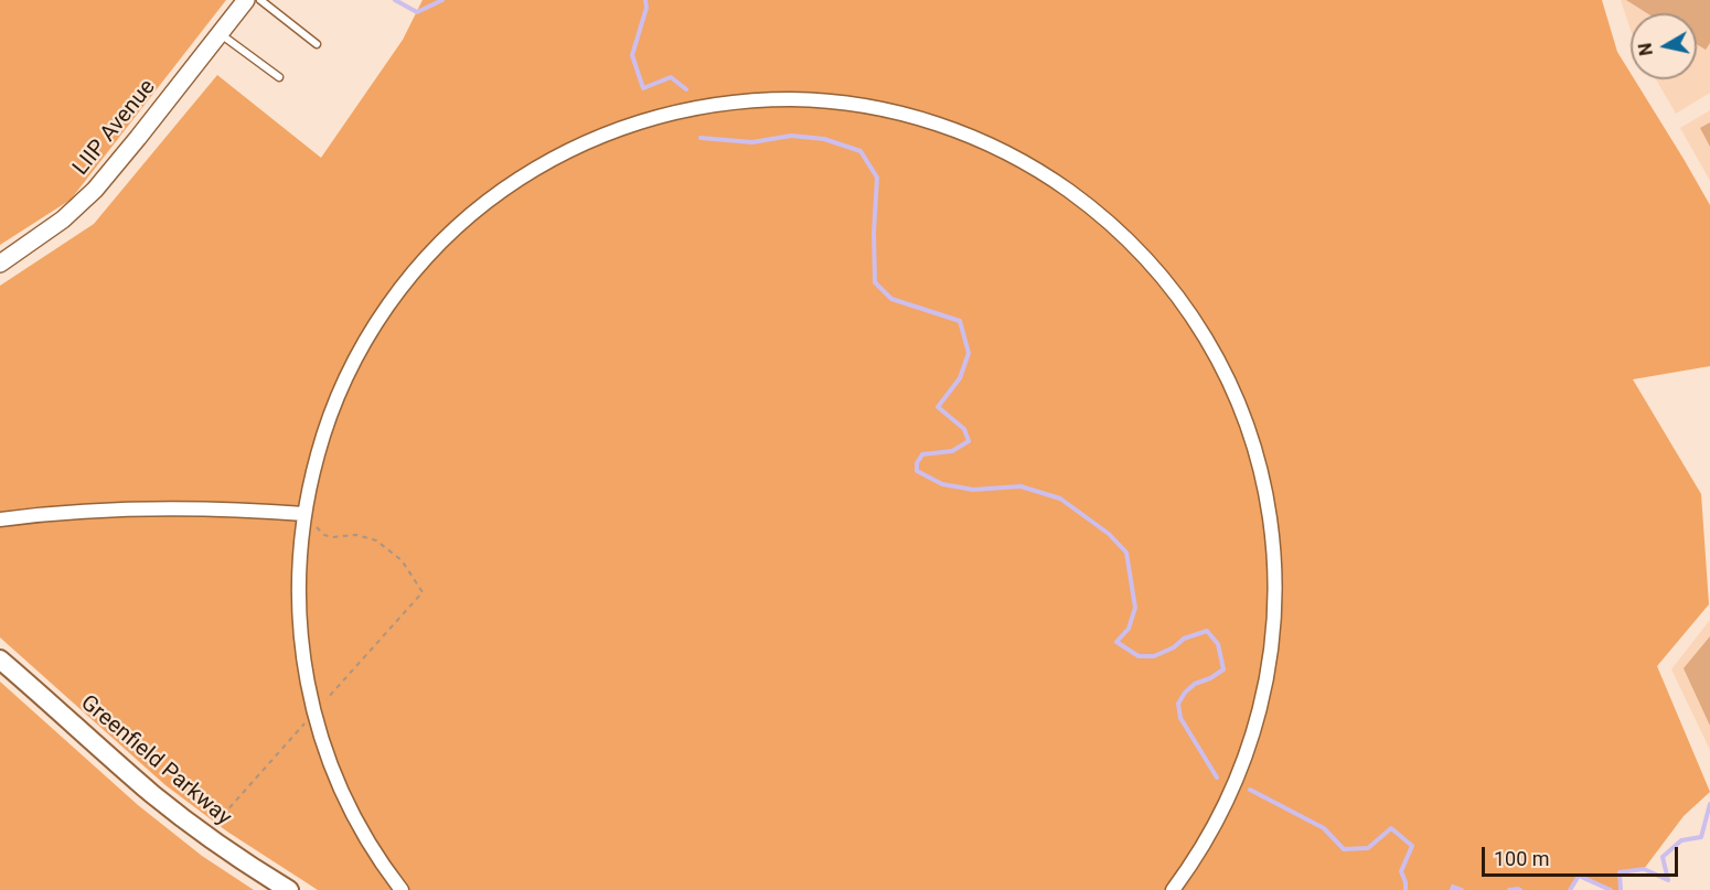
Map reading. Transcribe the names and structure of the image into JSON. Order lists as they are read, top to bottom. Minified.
{"streets":{"main road":["Greenfield Parkway"],"street":["LIIP Avenue"]},"scale_bar":"100 m","north":"left"}
